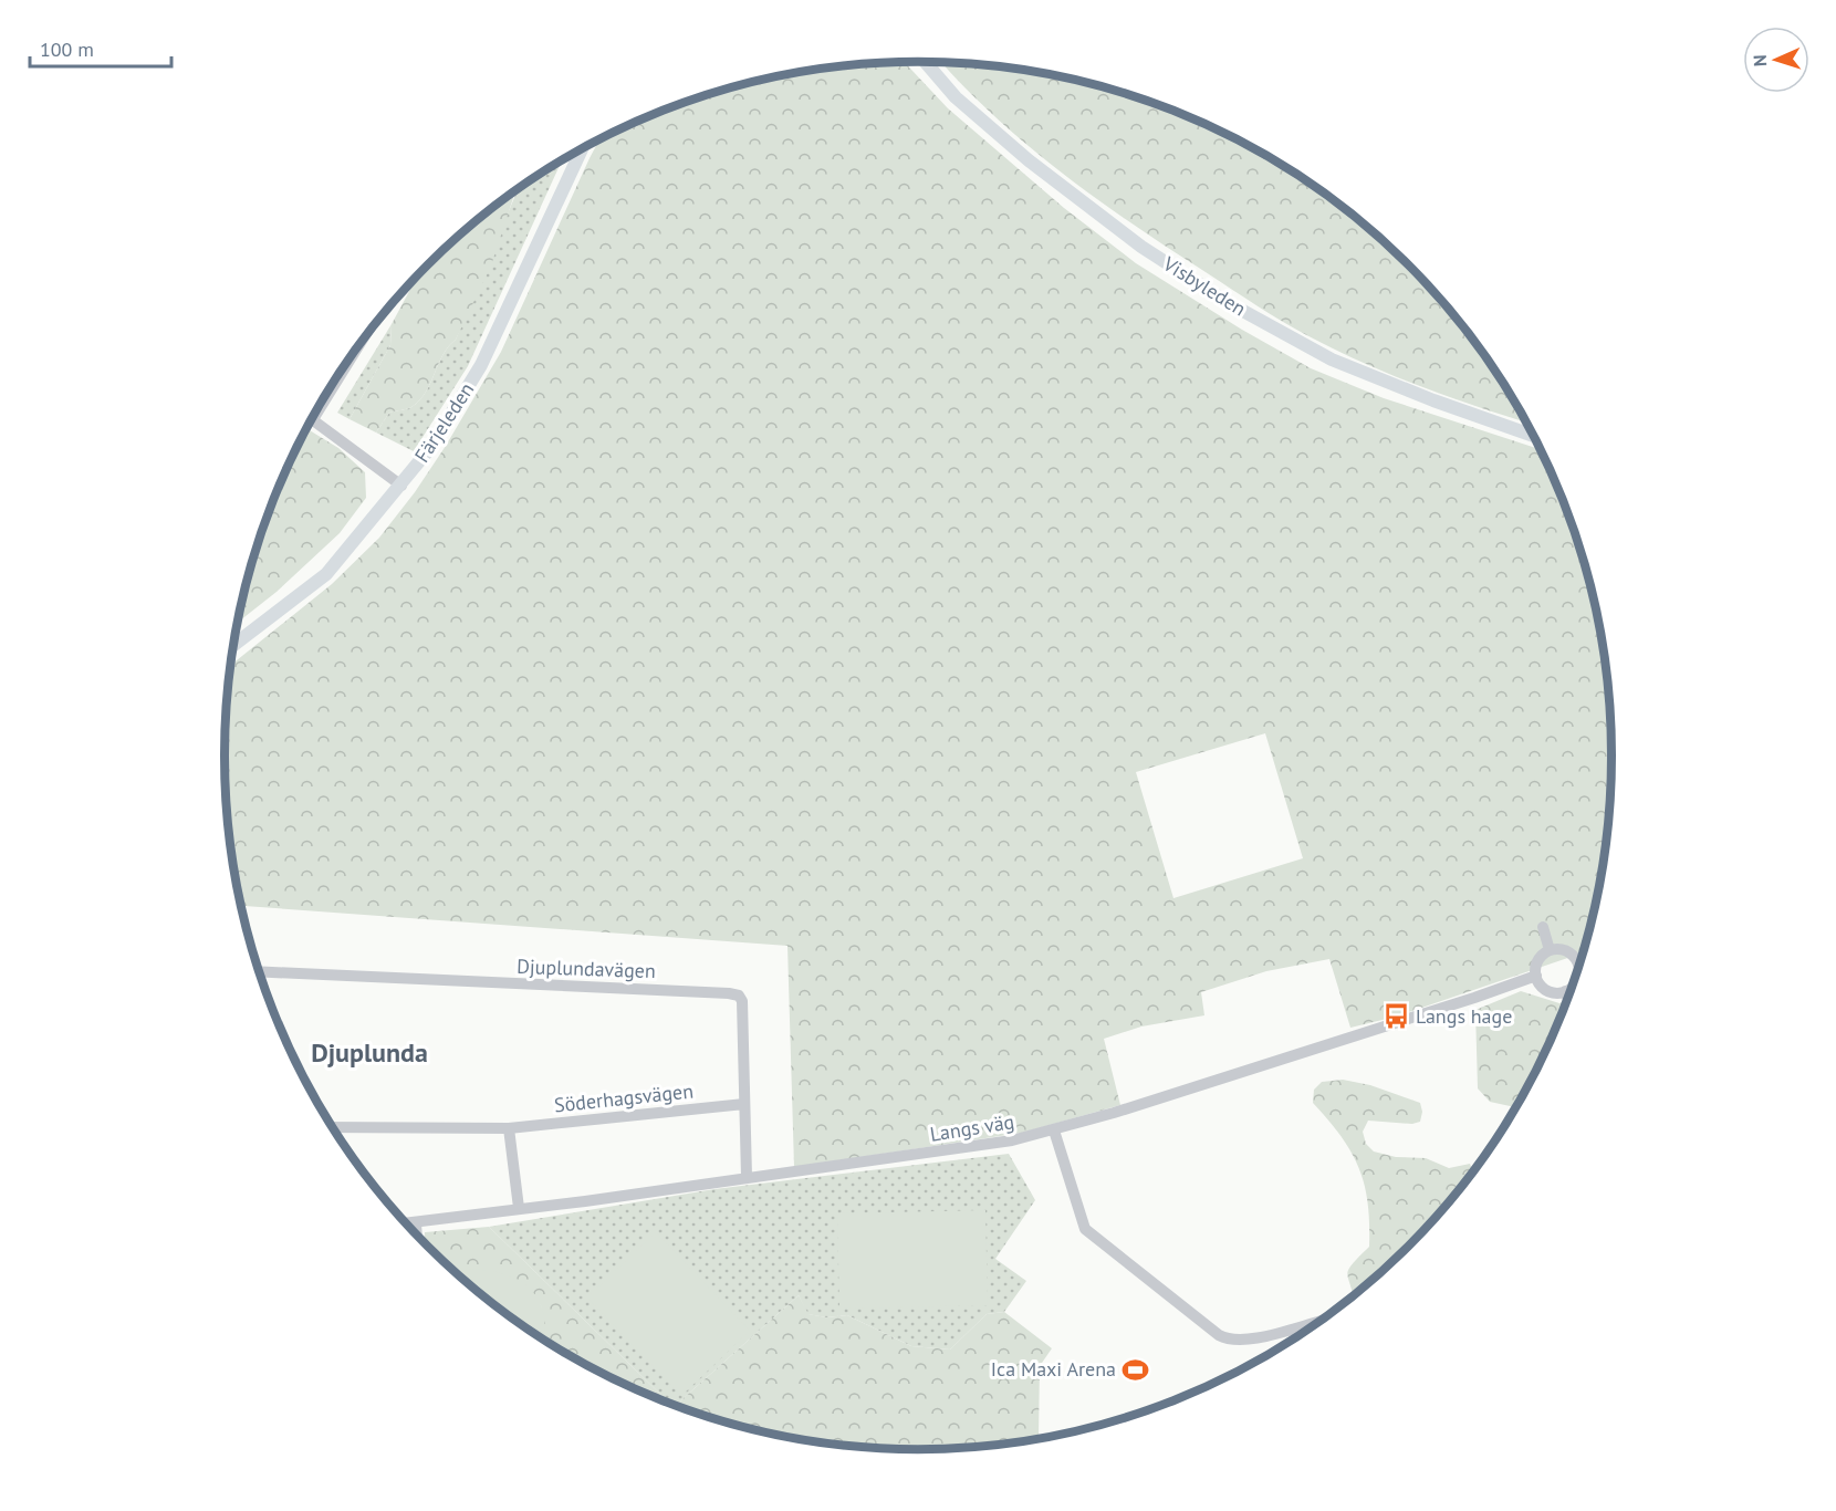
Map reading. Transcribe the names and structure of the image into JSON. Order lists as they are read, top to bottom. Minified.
{"streets":{"main road":["Visbyleden","Färjeleden"],"street":["Djuplundavägen","Söderhagsvägen","Langs väg"]},"crossings":[["Djuplundavägen","Söderhagsvägen"],["Djuplundavägen","Langs väg"]],"districts":["Djuplunda"],"places":{"bus stop":["Langs hage"],"sports":["Ica Maxi Arena"]},"scale_bar":"100 m","north":"left"}
